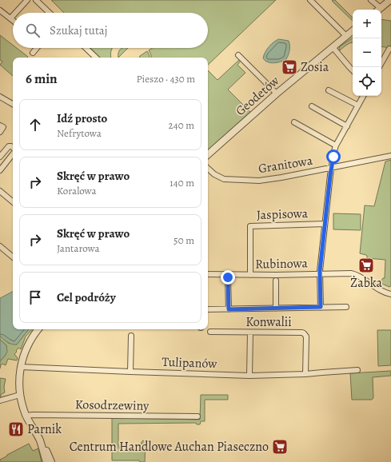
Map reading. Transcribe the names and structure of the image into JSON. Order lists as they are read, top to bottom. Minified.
{"streets":{"street":["Geodetów","Granitowa","Jaspisowa","Rubinowa","Konwalii","Tulipanów","Kosodrzewiny"]},"crossings":[["Jaspisowa","Rubinowa"],["Konwalii","Tulipanów"]],"places":{"supermarket":["Zosia","Żabka","Centrum Handlowe Auchan Piaseczno"],"restaurant":["Parnik"]},"page":{"map_buttons":["+","−"],"search":"Szukaj tutaj","heading":["6 min","Pieszo · 430 m"],"list":[["Idź prosto","Nefrytowa","240 m"],["Skręć w prawo","Koralowa","140 m"],["Skręć w prawo","Jantarowa","50 m"],"Cel podróży"]}}
